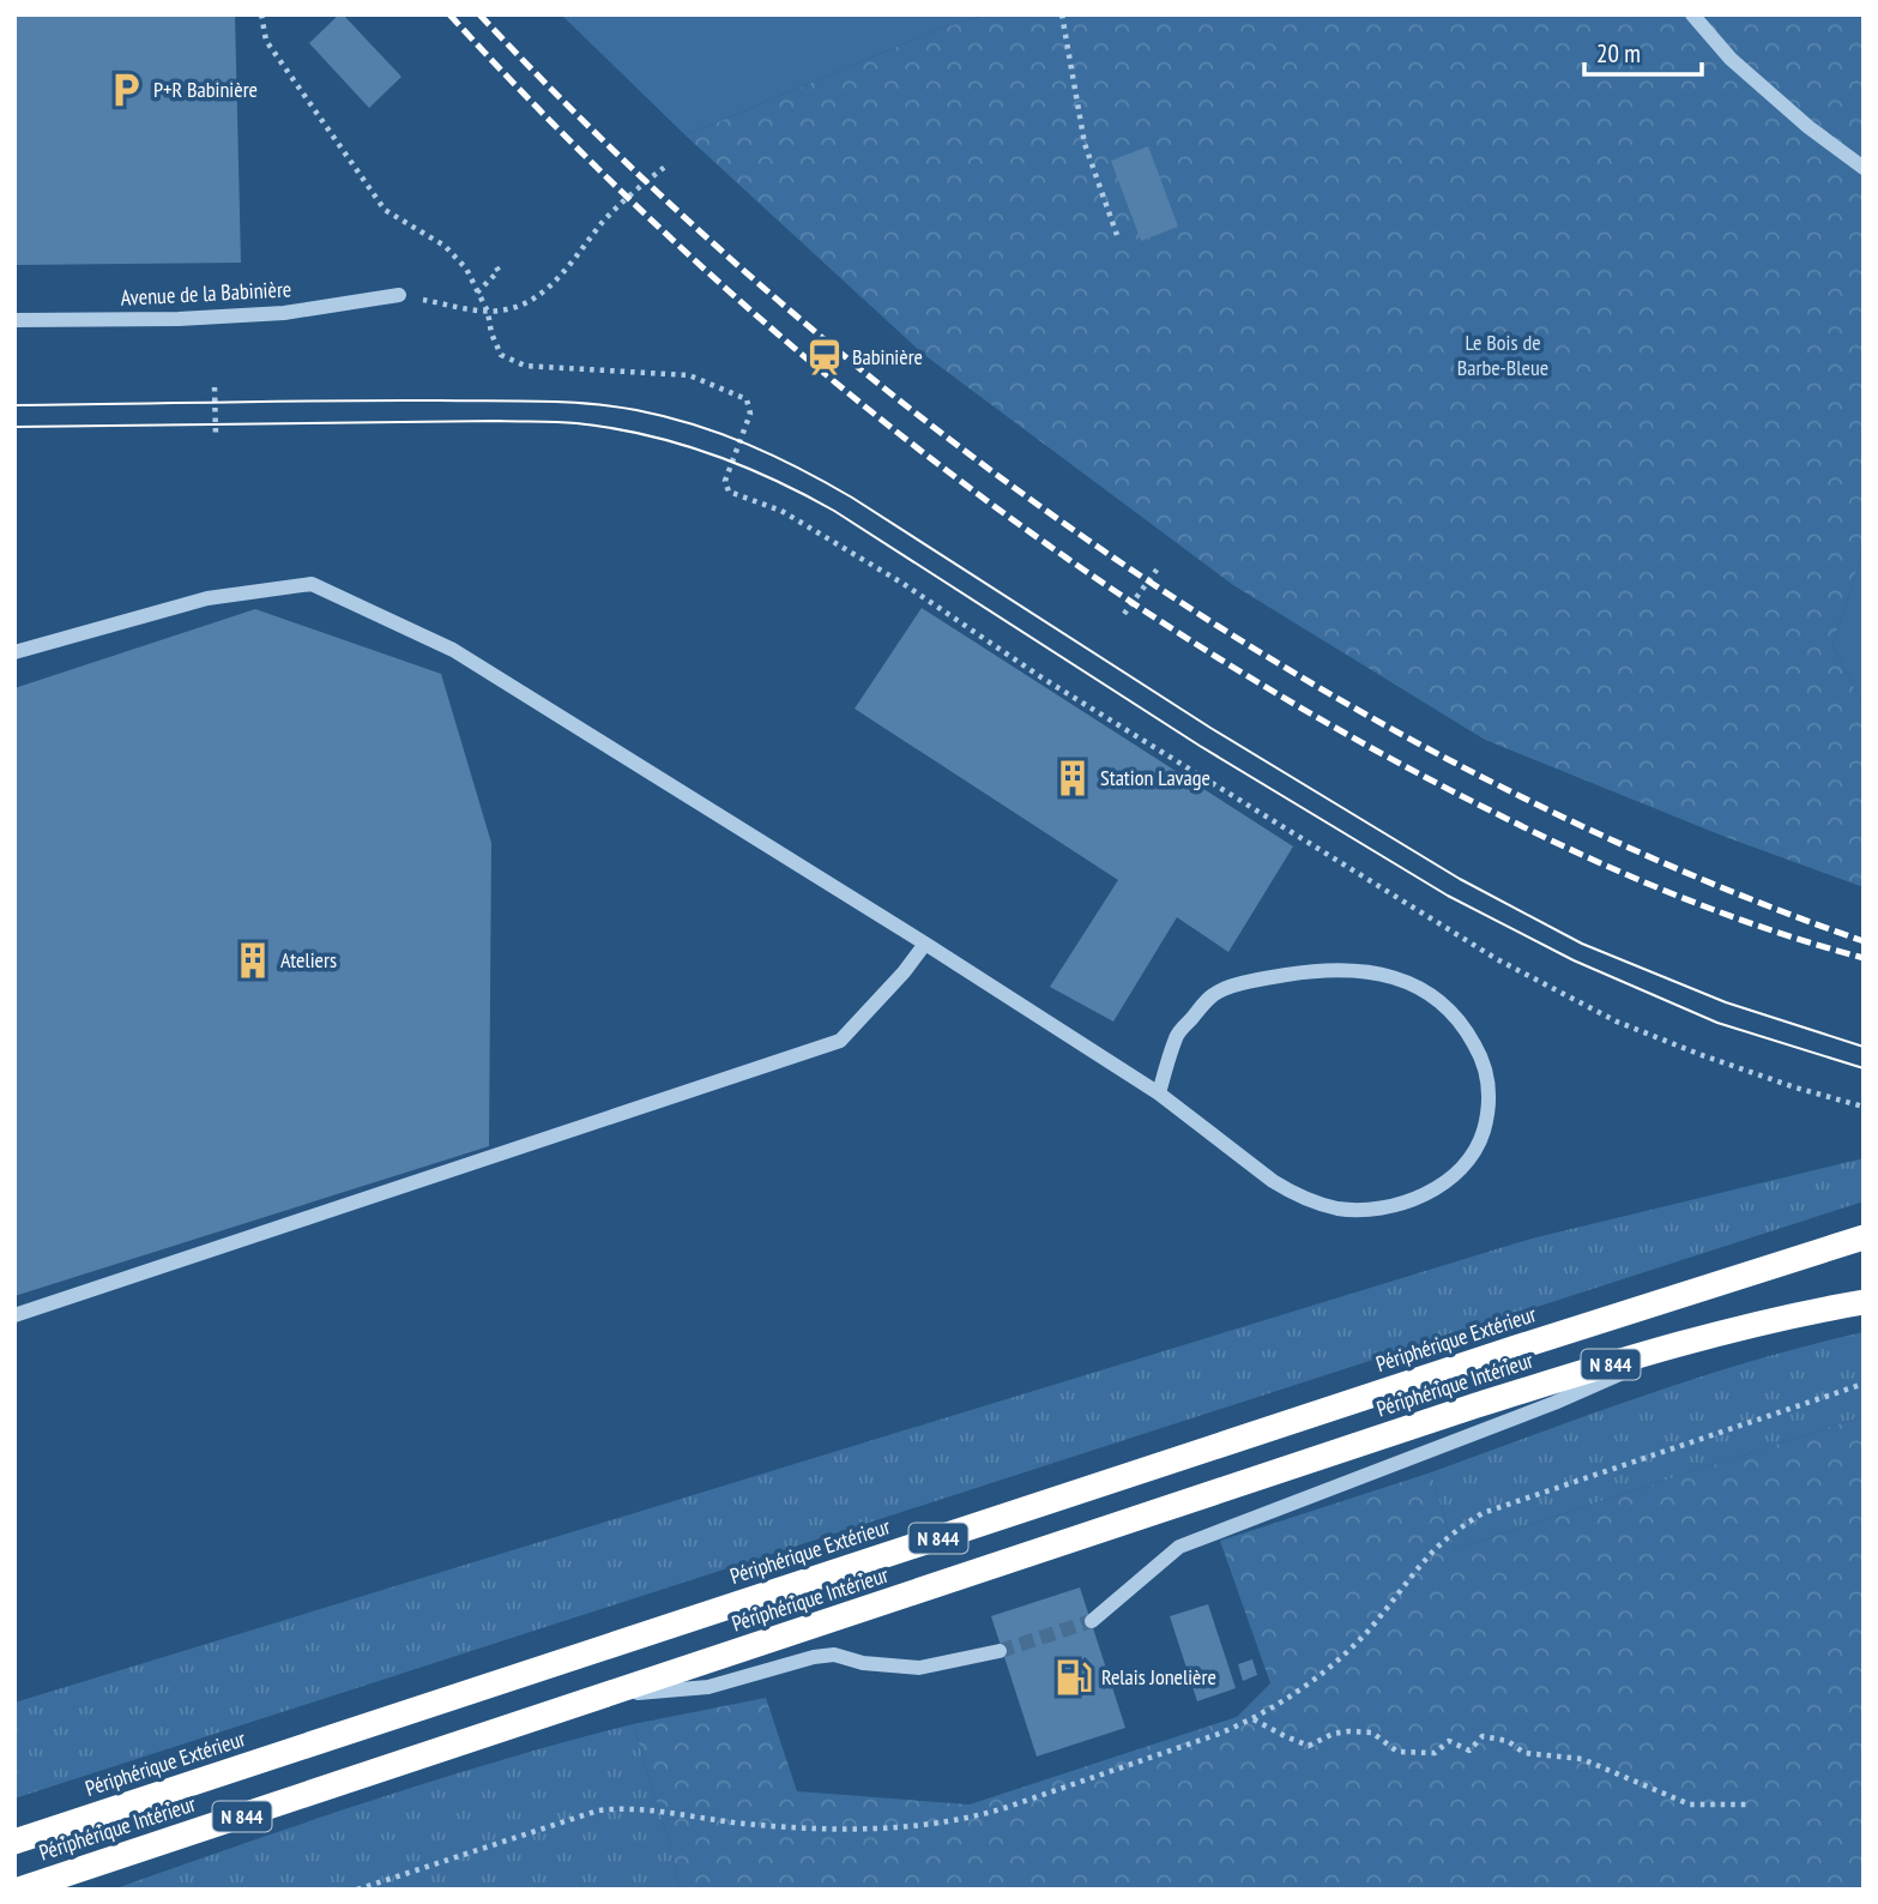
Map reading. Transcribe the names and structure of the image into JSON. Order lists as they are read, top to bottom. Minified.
{"streets":{"highway":["Périphérique Extérieur","N 844","Périphérique Intérieur"],"street":["Avenue de la Babinière"]},"parks":["Le Bois de Barbe-Bleue"],"places":{"parking":["P+R Babinière"],"station":["Babinière"],"building":["Station Lavage","Ateliers"],"fuel station":["Relais Jonelière"]},"scale_bar":"20 m"}
